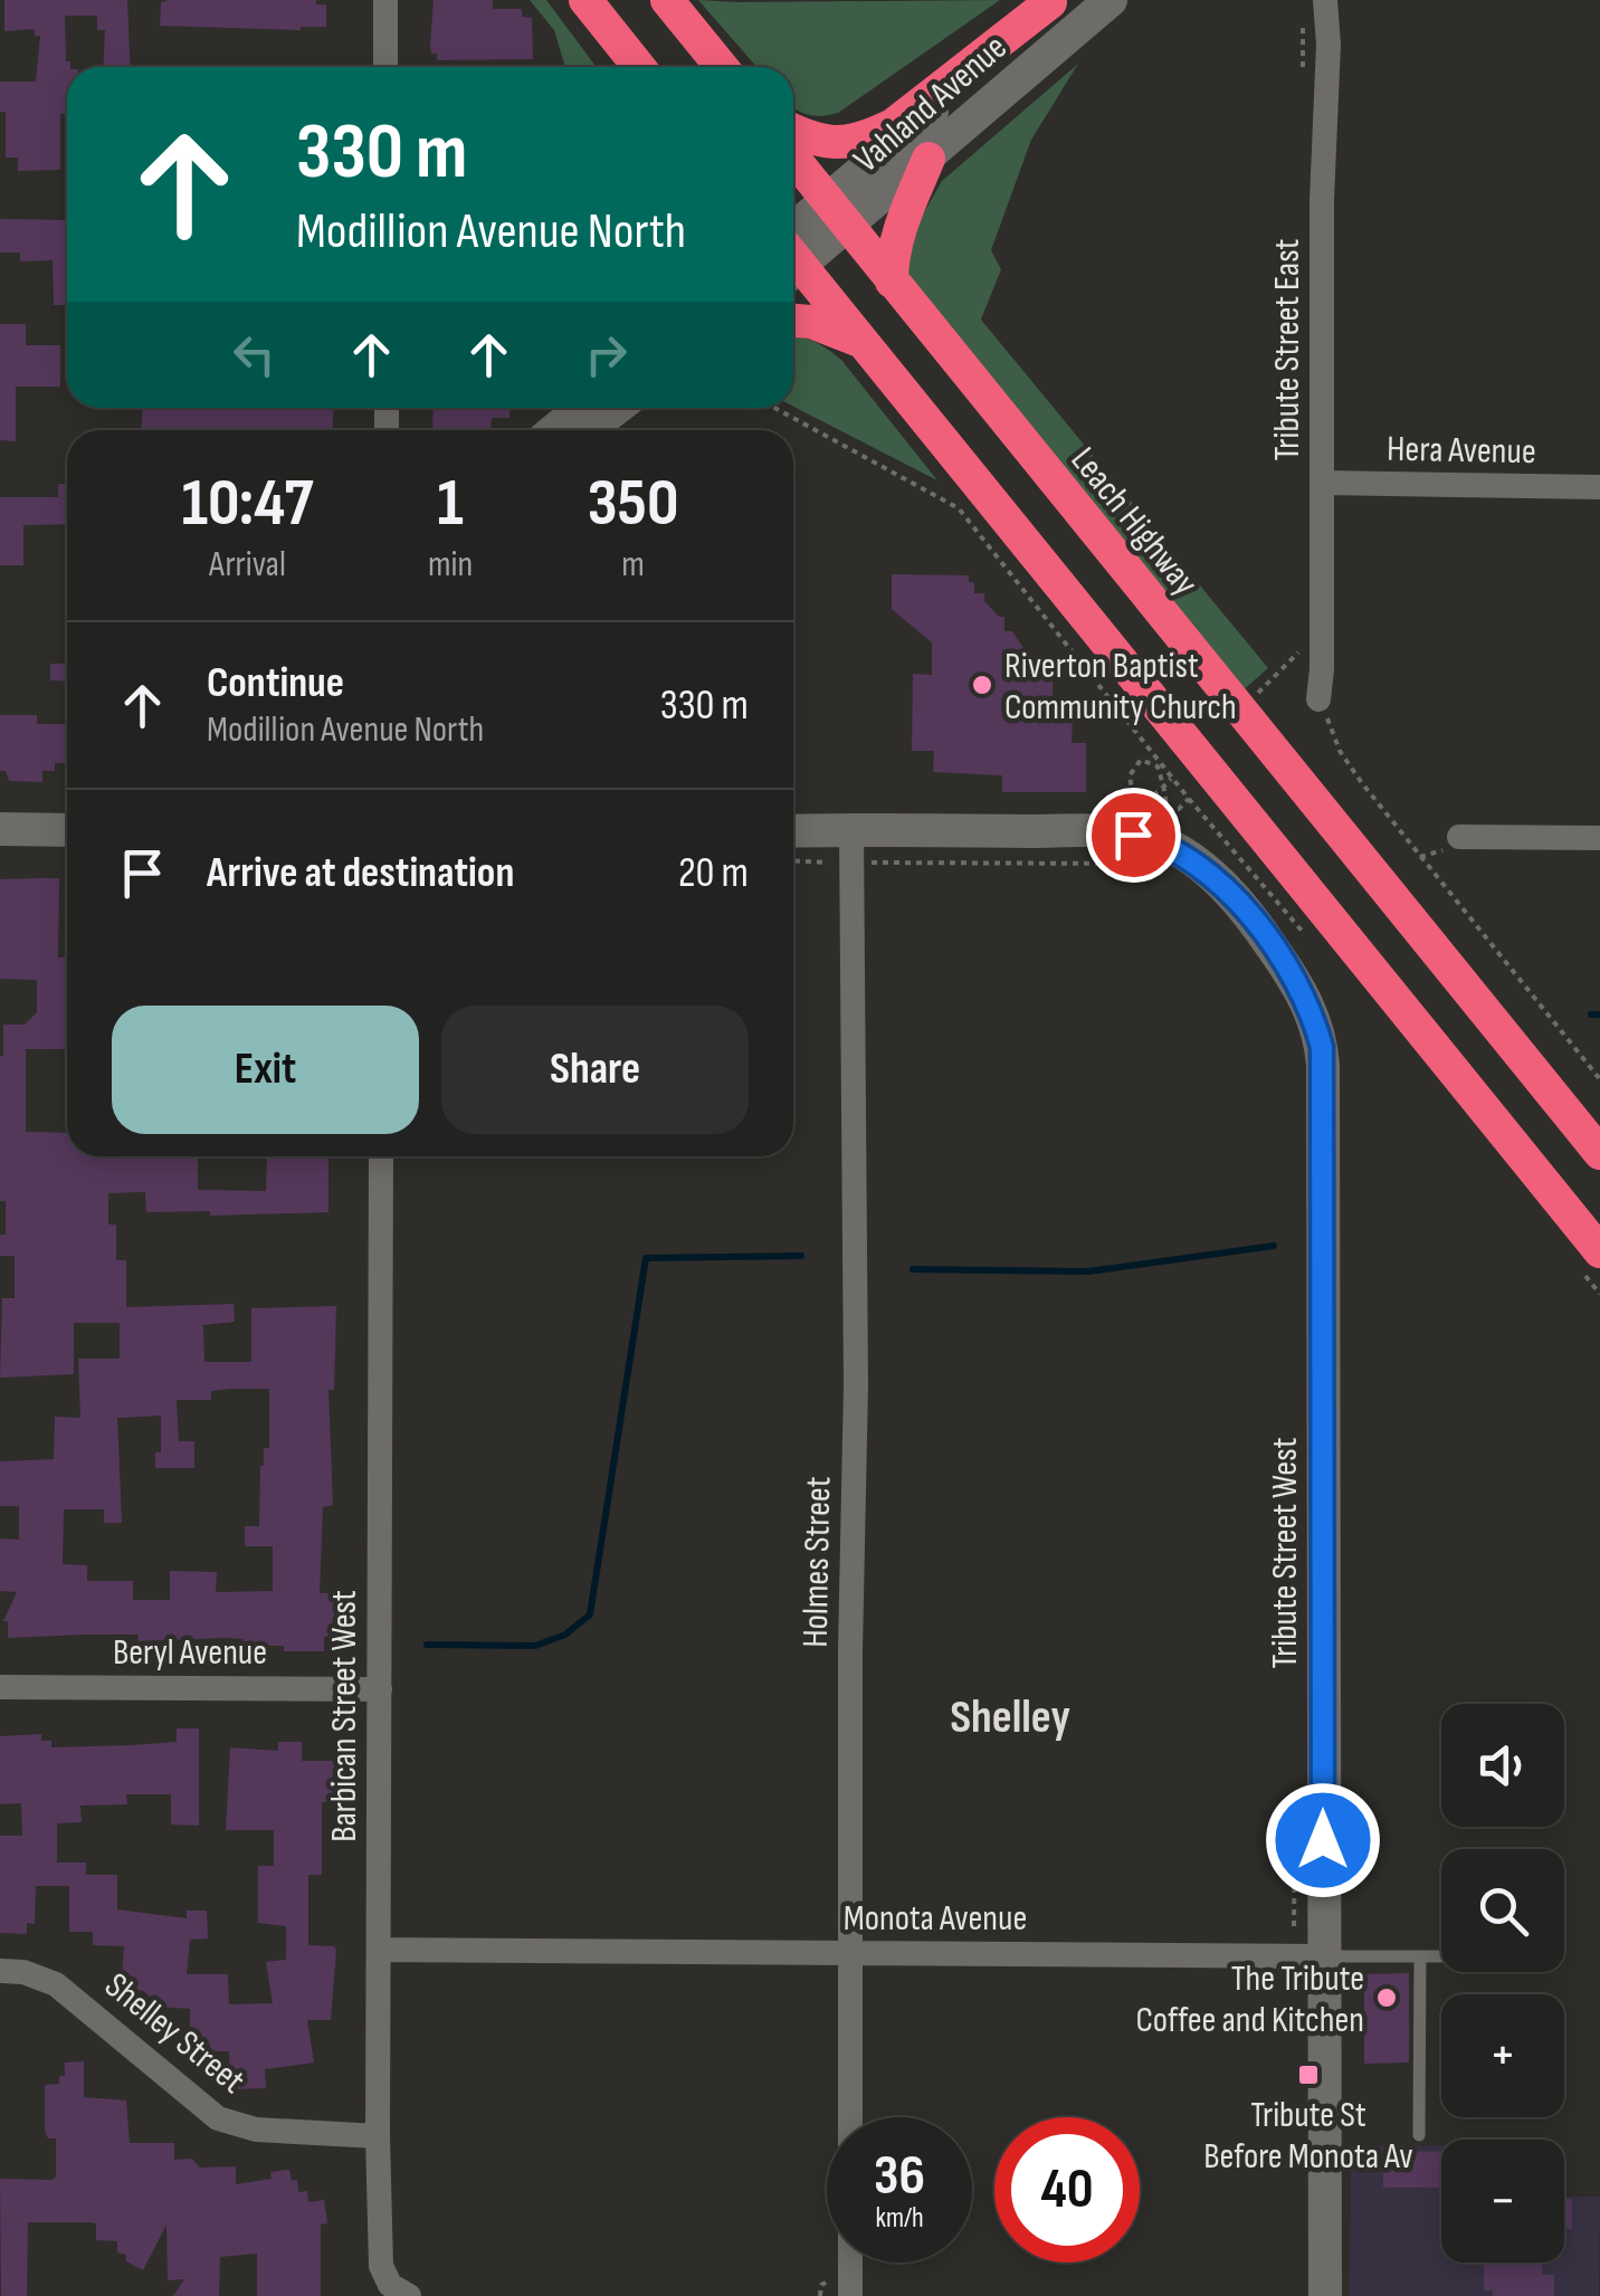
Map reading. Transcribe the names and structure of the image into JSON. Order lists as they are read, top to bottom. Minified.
{"streets":{"highway":["Leach Highway"],"street":["Vahland Avenue","Tribute Street East","Hera Avenue","Tribute Street West","Holmes Street","Beryl Avenue","Barbican Street West","Monota Avenue","Shelley Street"]},"crossings":[["Vahland Avenue","Leach Highway"],["Tribute Street East","Hera Avenue"],["Tribute Street West","Holmes Street"],["Tribute Street West","Monota Avenue"],["Holmes Street","Monota Avenue"],["Beryl Avenue","Barbican Street West"],["Barbican Street West","Monota Avenue"],["Barbican Street West","Shelley Street"]],"districts":["Shelley"],"places":{"other":["Riverton Baptist Community Church","The Tribute Coffee and Kitchen"],"transit":["Tribute St Before Monota Av"]},"page":{"turn":["330 m","Modillion Avenue North"],"eta":["10:47","Arrival","1","min","350","m"],"list":[{"name":"Continue","note":"Modillion Avenue North","value":"330 m"},{"name":"Arrive at destination","value":"20 m"}],"buttons":["Exit","Share"],"map_buttons":["+","−"],"speed":"36 km/h","limit":"40"}}
